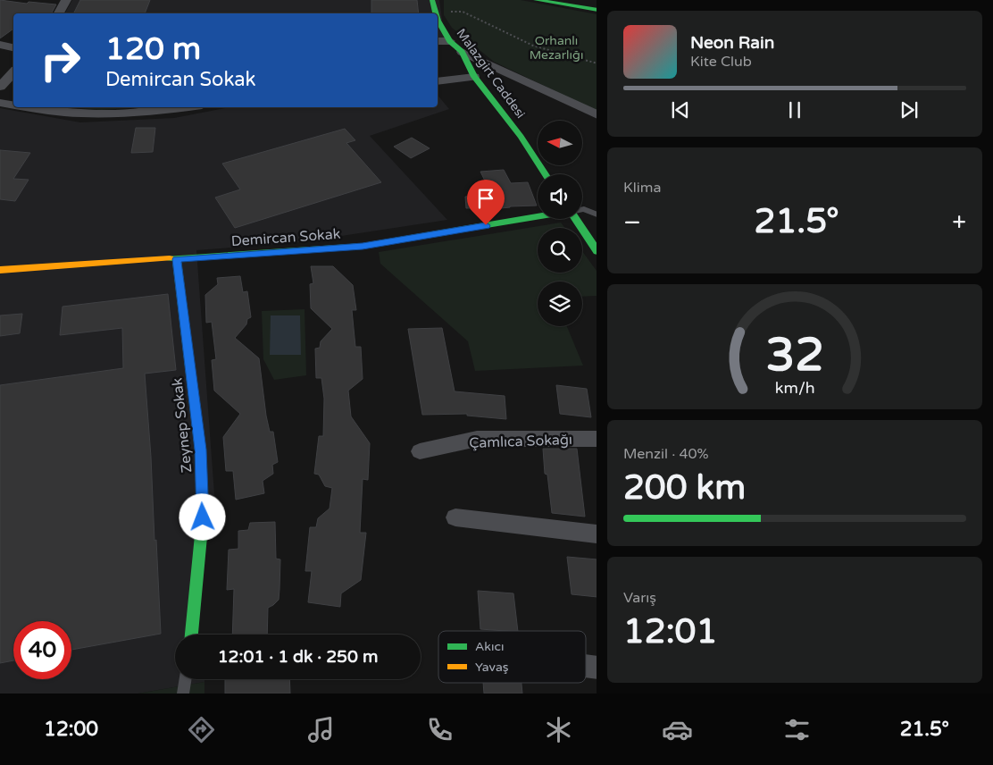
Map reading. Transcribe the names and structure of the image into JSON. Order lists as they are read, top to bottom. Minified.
{"streets":{"street":["Malazgirt Caddesi","Demircan Sokak","Zeynep Sokak","Çamlıca Sokağı"]},"crossings":[["Demircan Sokak","Zeynep Sokak"]],"parks":["Orhanlı Mezarlığı"],"legend":["Akıcı","Yavaş"],"north":"left","page":{"turn":["120 m","Demircan Sokak"],"song":["Neon Rain","Kite Club"],"tile":["Klima",["Menzil · 40%","200 km"],["Varış","12:01"]],"heat":["−","21.5°","+"],"limit":"40","trip":"12:01 · 1 dk · 250 m","tabs":["12:00","21.5°"],"gauge":["32","km/h"]}}
